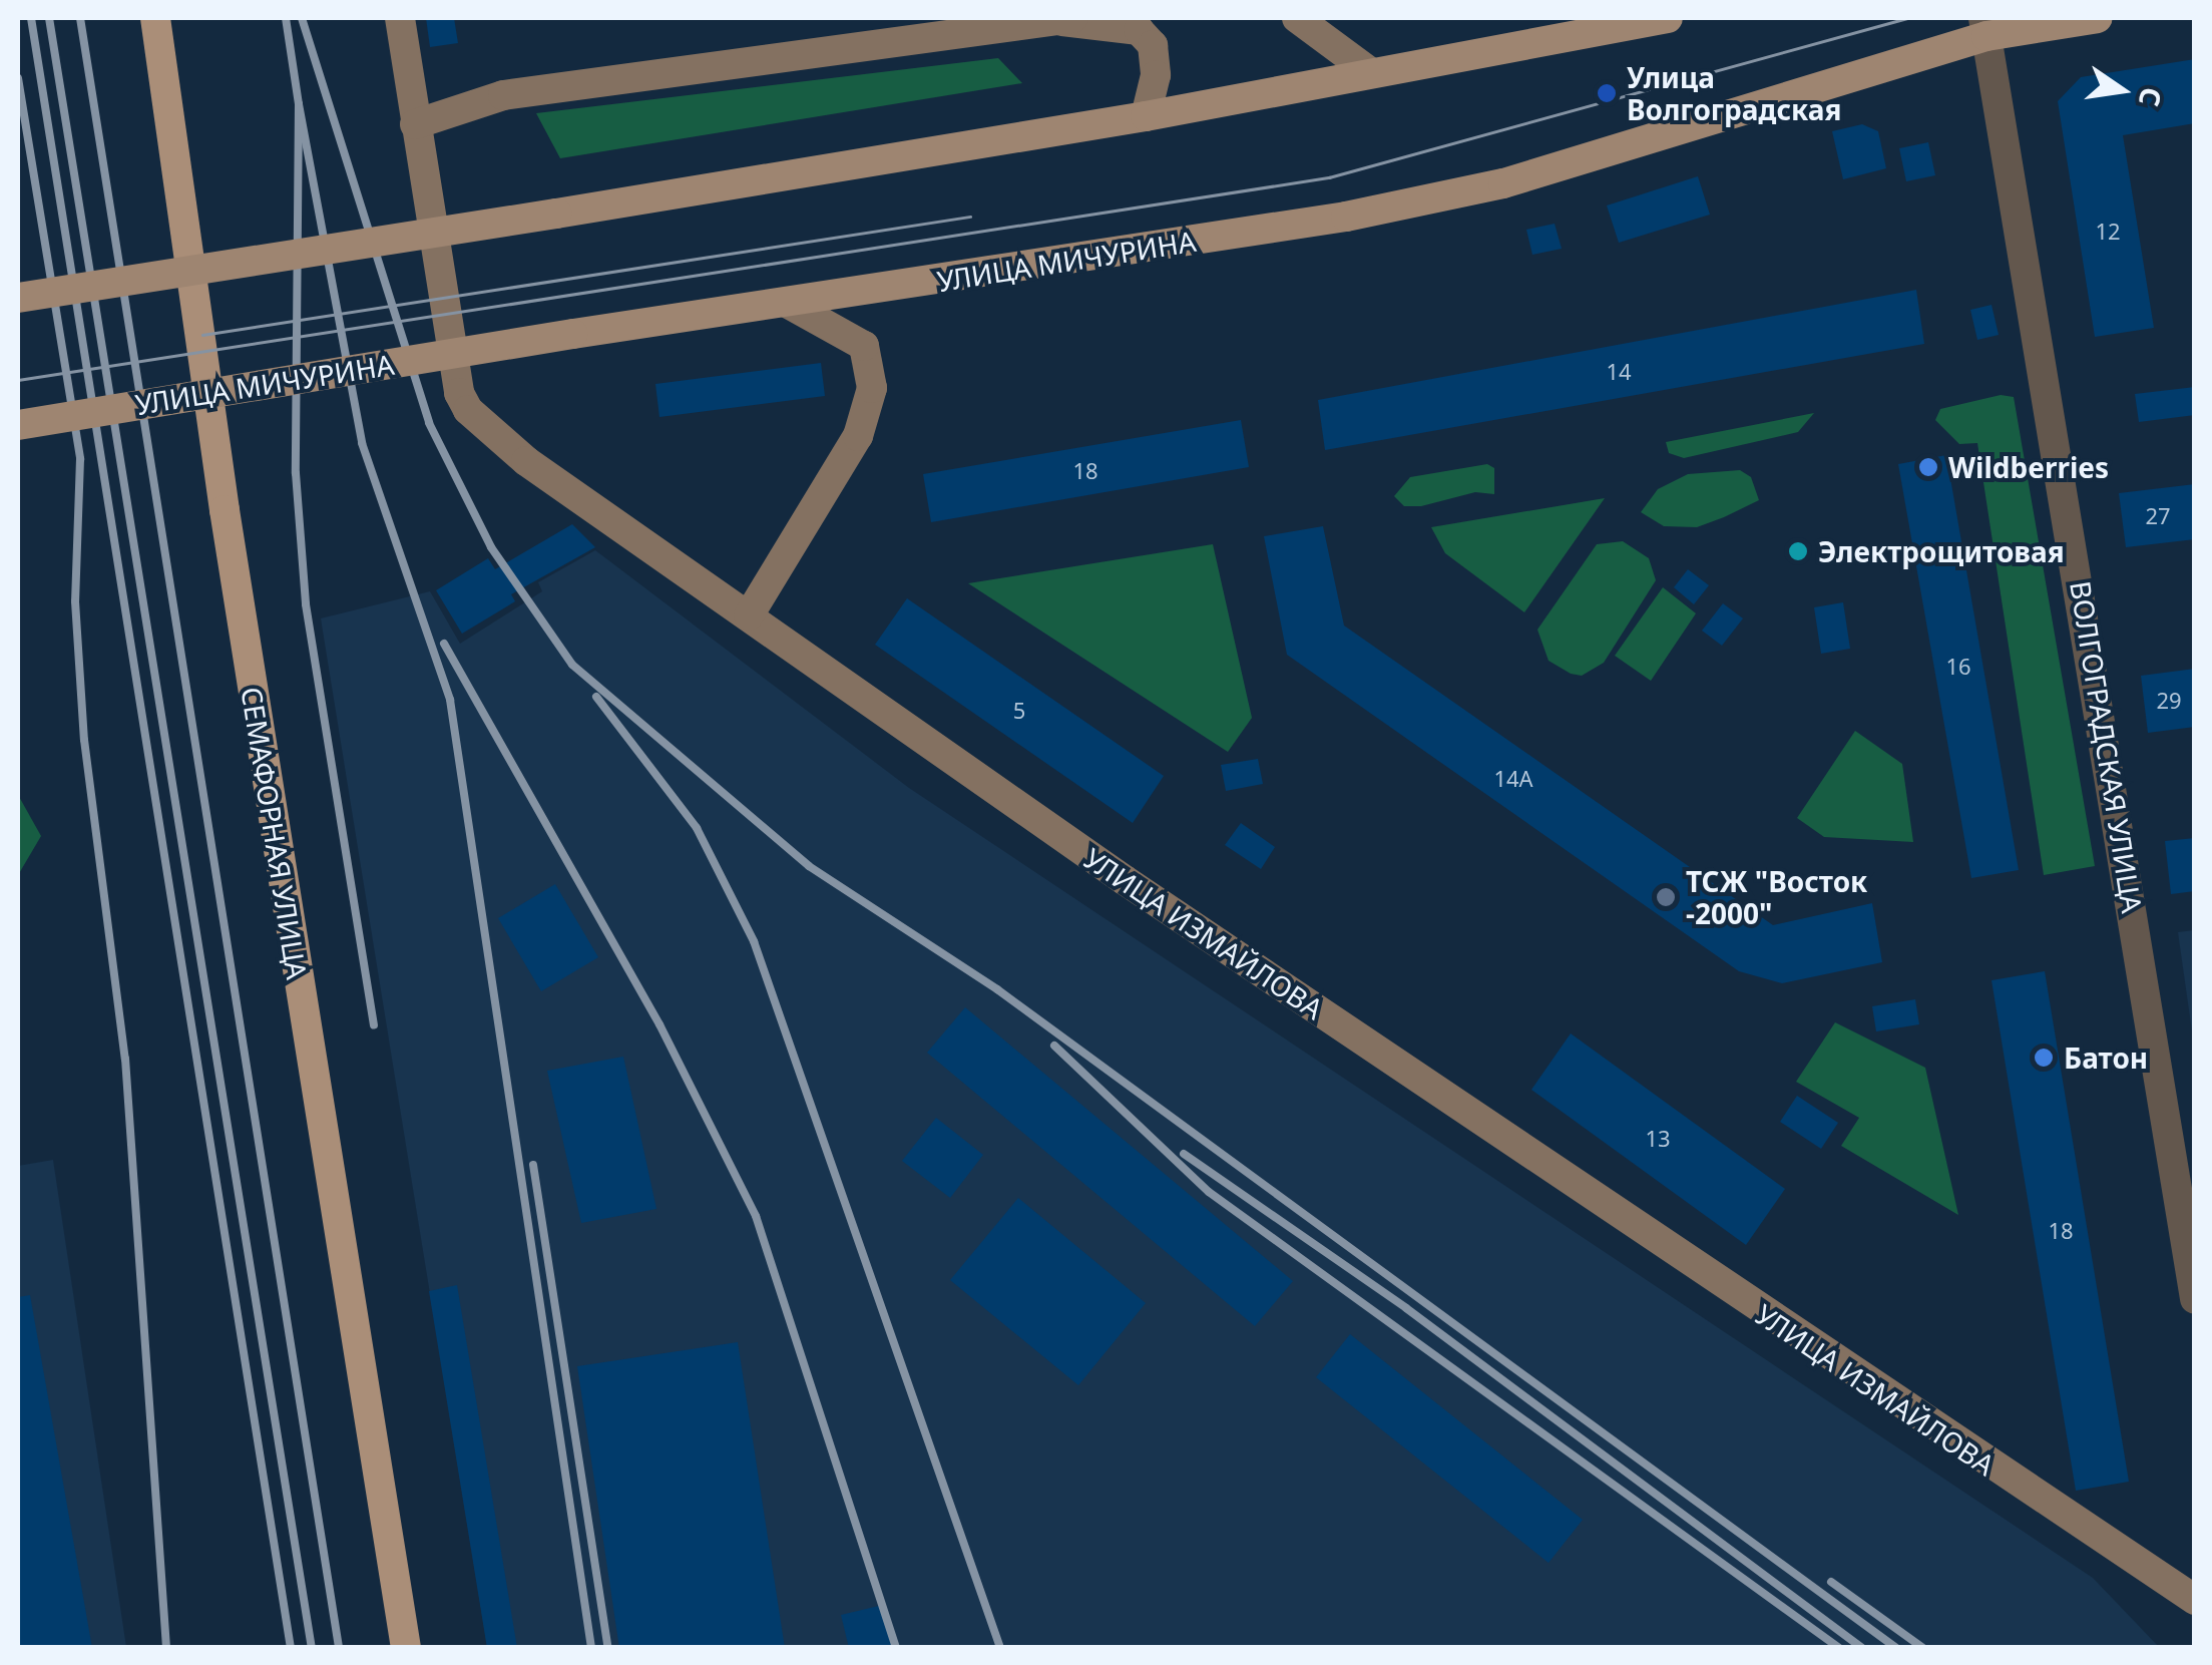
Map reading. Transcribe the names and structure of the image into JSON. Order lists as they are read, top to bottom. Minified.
{"streets":{"highway":["СЕМАФОРНАЯ УЛИЦА"],"main road":["УЛИЦА МИЧУРИНА","УЛИЦА ИЗМАЙЛОВА"],"street":["ВОЛГОГРАДСКАЯ УЛИЦА"]},"crossings":[["УЛИЦА МИЧУРИНА","ВОЛГОГРАДСКАЯ УЛИЦА"]],"places":["Улица Волгоградская","Wildberries","Электрощитовая","ТСЖ \"Восток -2000\"","Батон"],"house_numbers":["12","14","18","27","16","29","5","14А","13","18"],"north":"right"}
